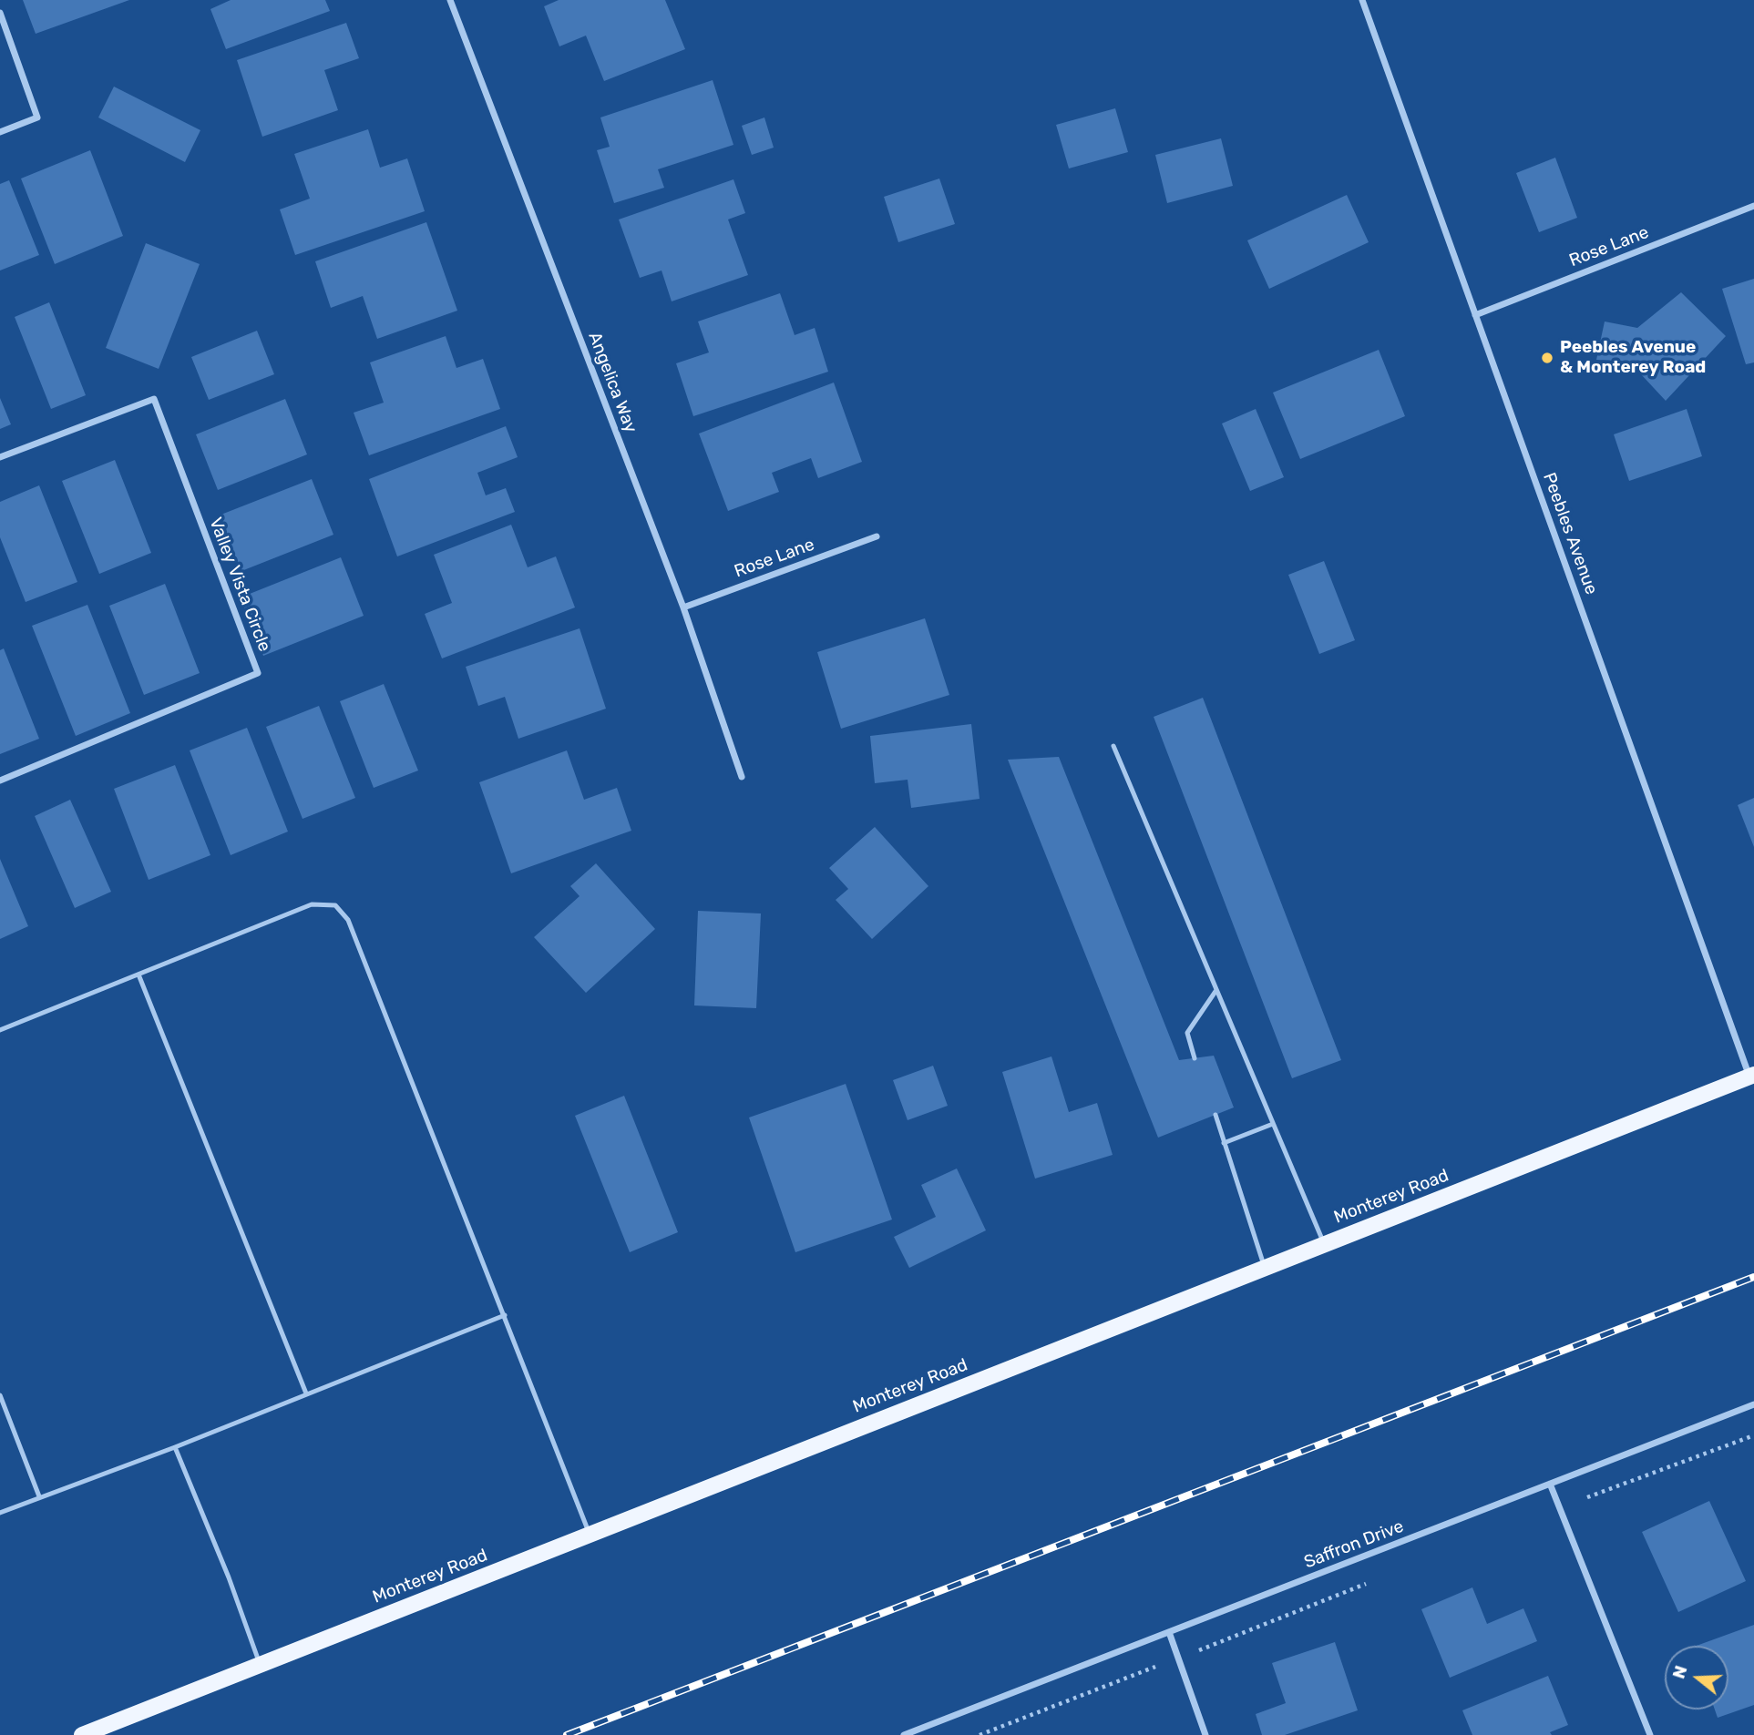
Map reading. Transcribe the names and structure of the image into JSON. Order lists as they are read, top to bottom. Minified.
{"streets":{"main road":["Monterey Road"],"street":["Rose Lane","Angelica Way","Peebles Avenue","Valley Vista Circle","Saffron Drive"]},"crossings":[["Rose Lane","Angelica Way"],["Rose Lane","Peebles Avenue"],["Peebles Avenue","Monterey Road"]],"places":["Peebles Avenue & Monterey Road"],"north":"left"}
